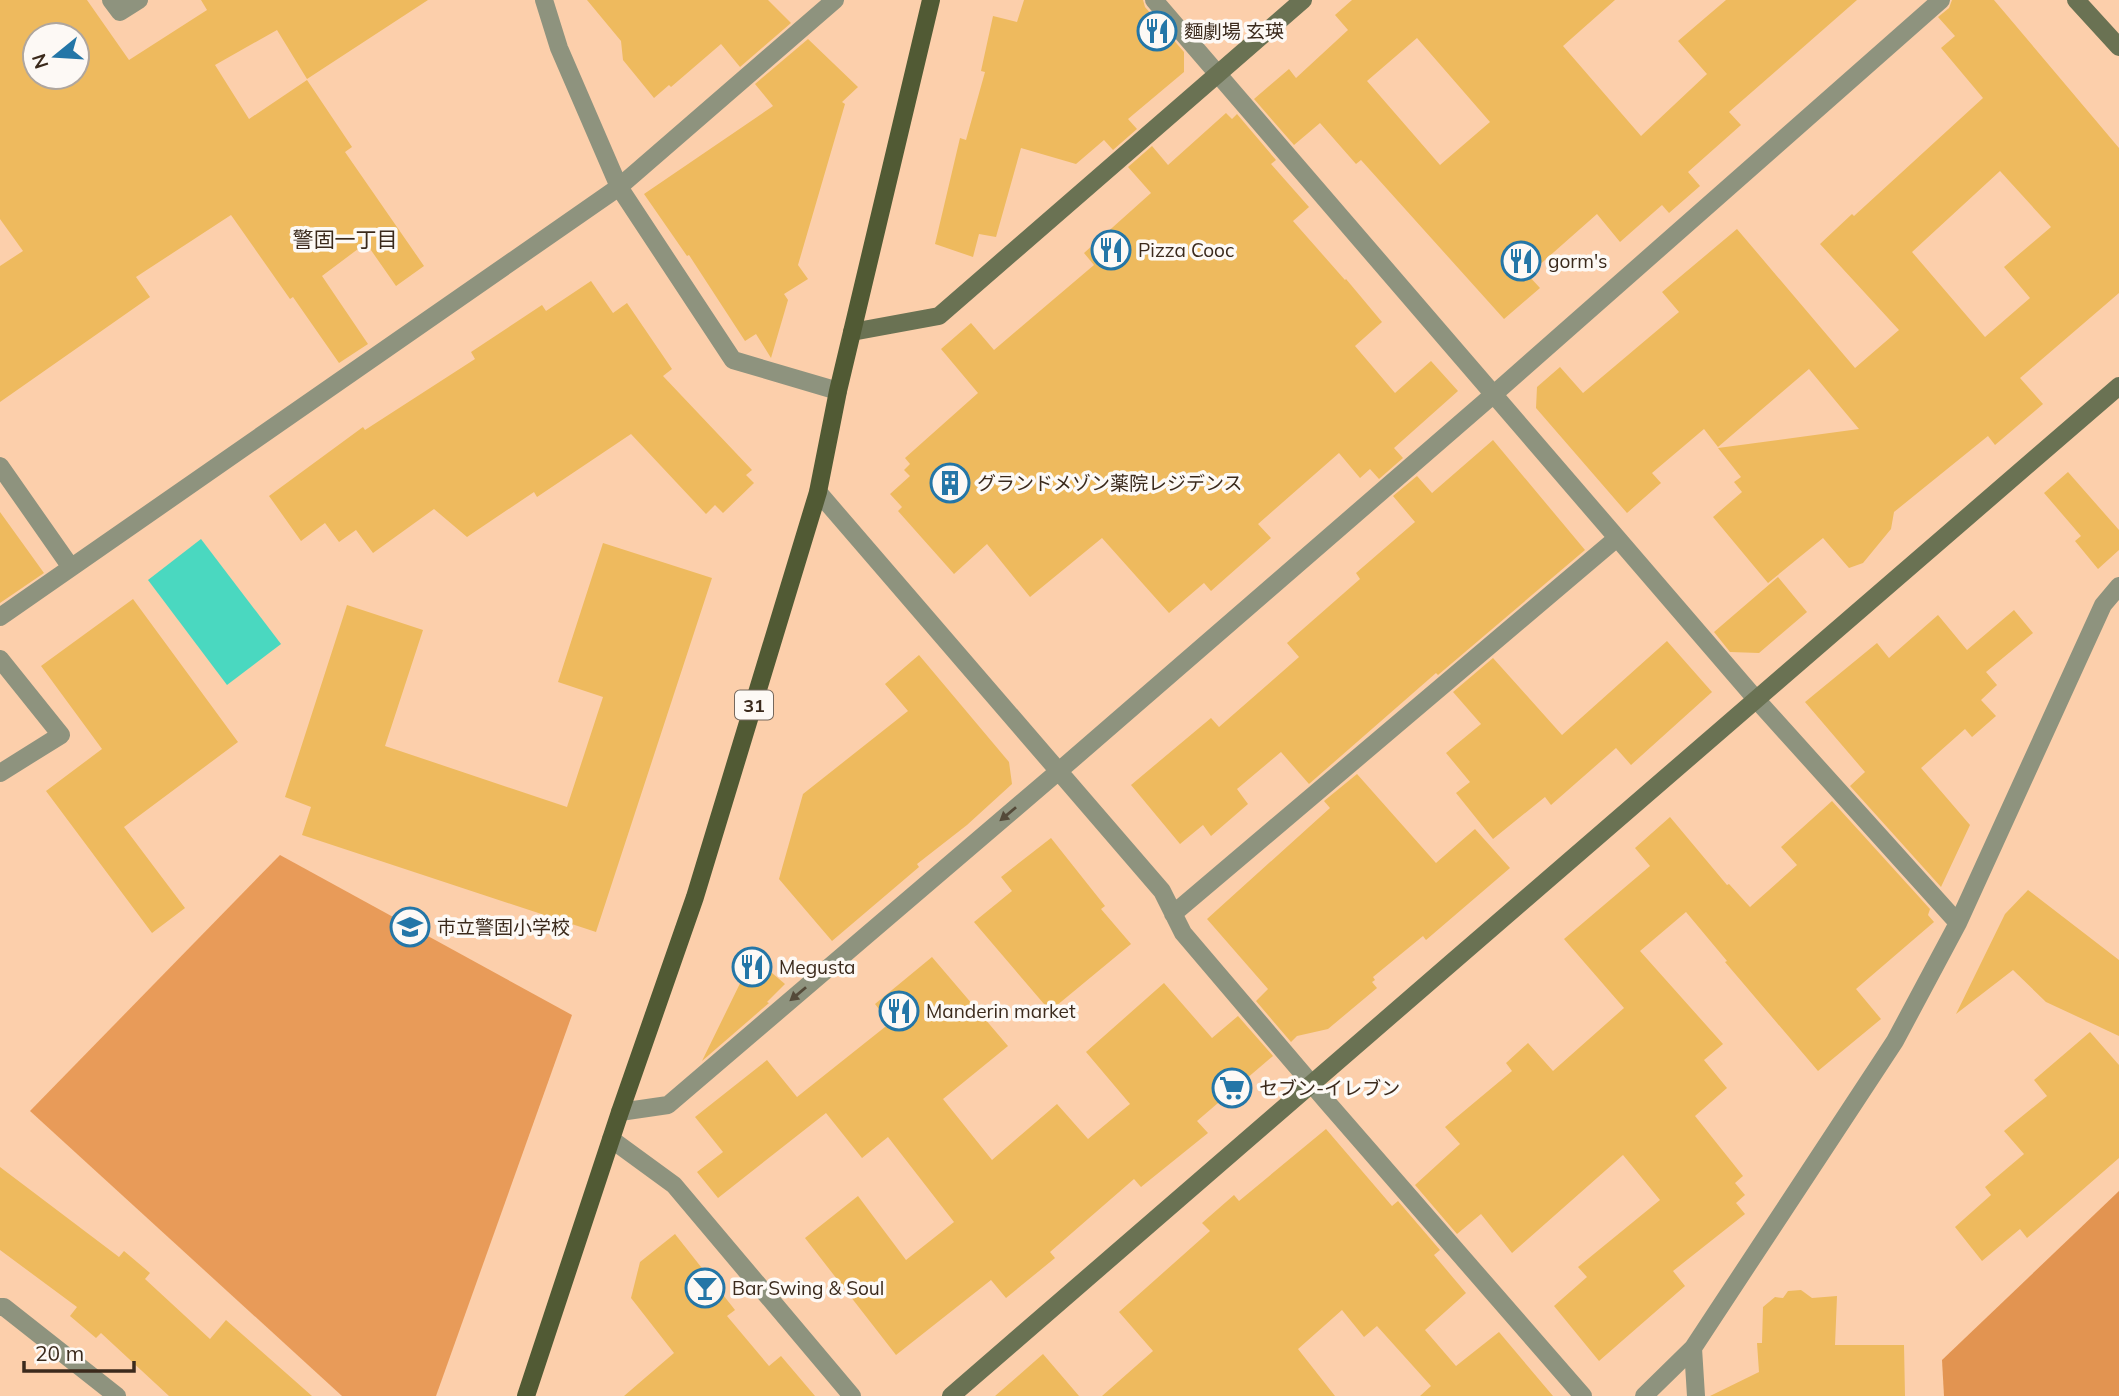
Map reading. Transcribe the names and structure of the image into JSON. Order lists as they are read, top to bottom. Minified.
{"streets":{"main road":["31"]},"districts":["警固一丁目"],"places":{"restaurant":["麵劇場 玄瑛","Pizza Cooc","gorm's","Megusta","Manderin market"],"building":["グランドメゾン薬院レジデンス"],"school or university":["市立警固小学校"],"supermarket":["セブン-イレブン"],"bar":["Bar Swing & Soul"]},"scale_bar":"20 m","north":"left"}
